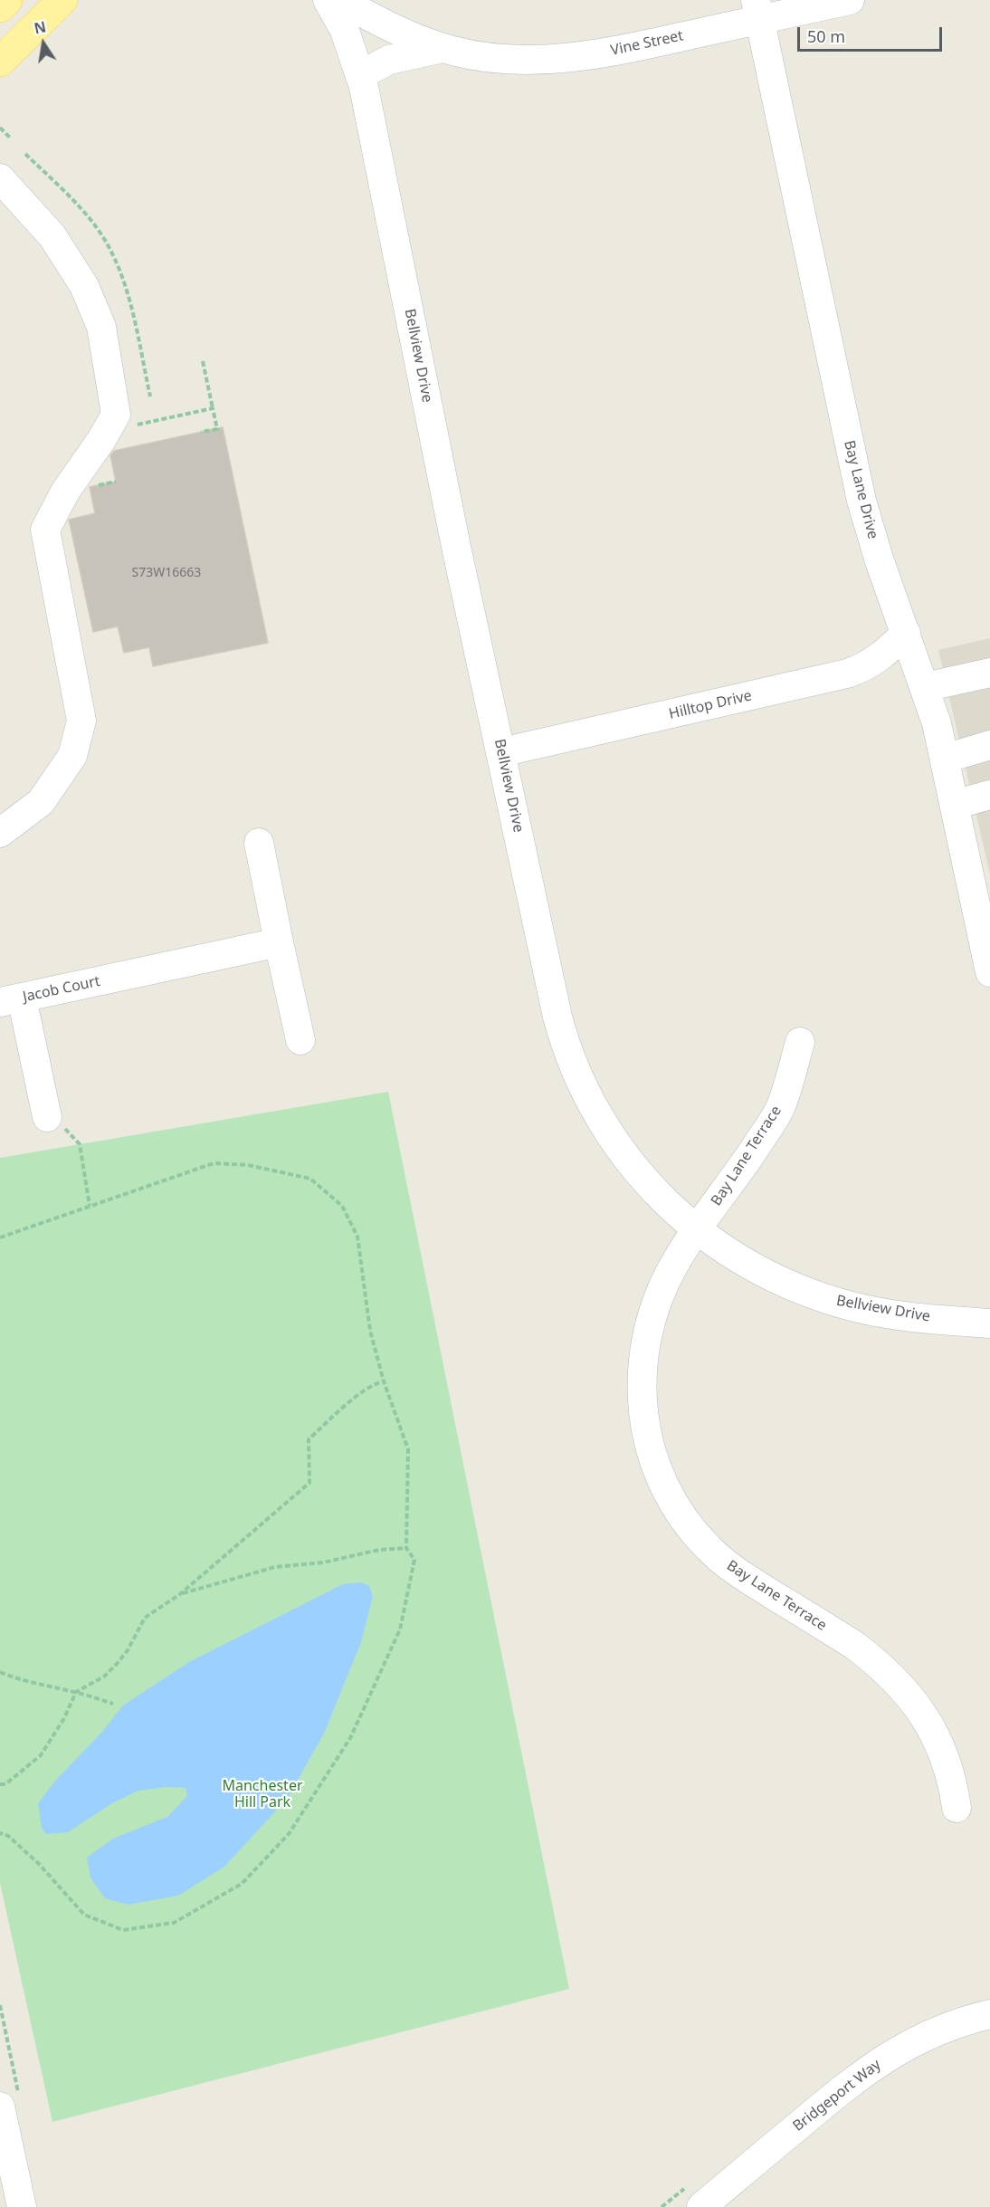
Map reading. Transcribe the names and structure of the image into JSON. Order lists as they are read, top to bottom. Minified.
{"streets":{"street":["Vine Street","Bellview Drive","Bay Lane Drive","Hilltop Drive","Jacob Court","Bay Lane Terrace","Bridgeport Way"]},"crossings":[["Vine Street","Bellview Drive"],["Vine Street","Bay Lane Drive"],["Bellview Drive","Hilltop Drive"],["Bellview Drive","Bay Lane Terrace"],["Bay Lane Drive","Hilltop Drive"]],"parks":["Manchester Hill Park"],"house_numbers":["S73W16663"],"scale_bar":"50 m","north":"top"}
